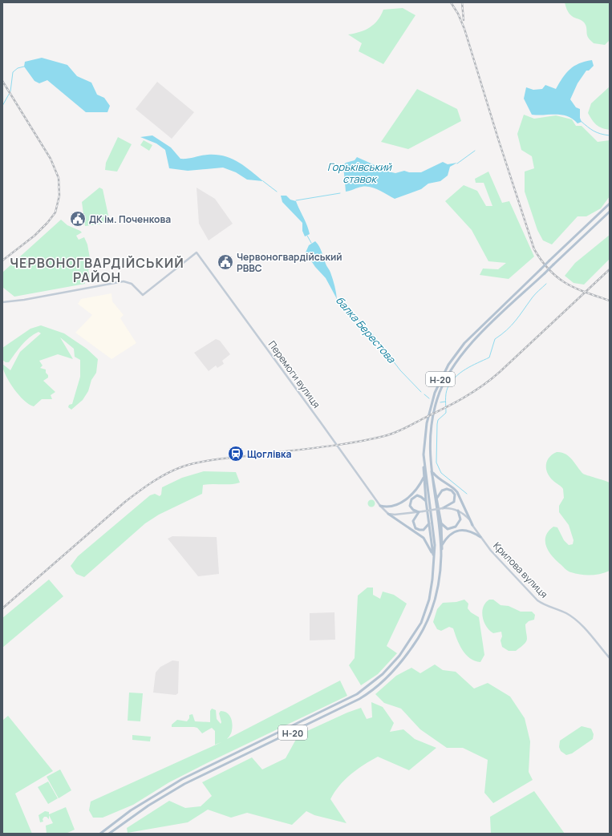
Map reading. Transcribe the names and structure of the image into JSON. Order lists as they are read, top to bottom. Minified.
{"streets":{"main road":["Перемоги вулиця","Н-20","Крилова вулиця"]},"districts":["ЧЕРВОНОГВАРДІЙСЬКИЙ РАЙОН"],"water":["Горьківський ставок","балка Берестова"],"places":{"public building":["ДК ім. Поченкова","Червоногвардійський РВВС"],"station":["Щоглівка"]}}
